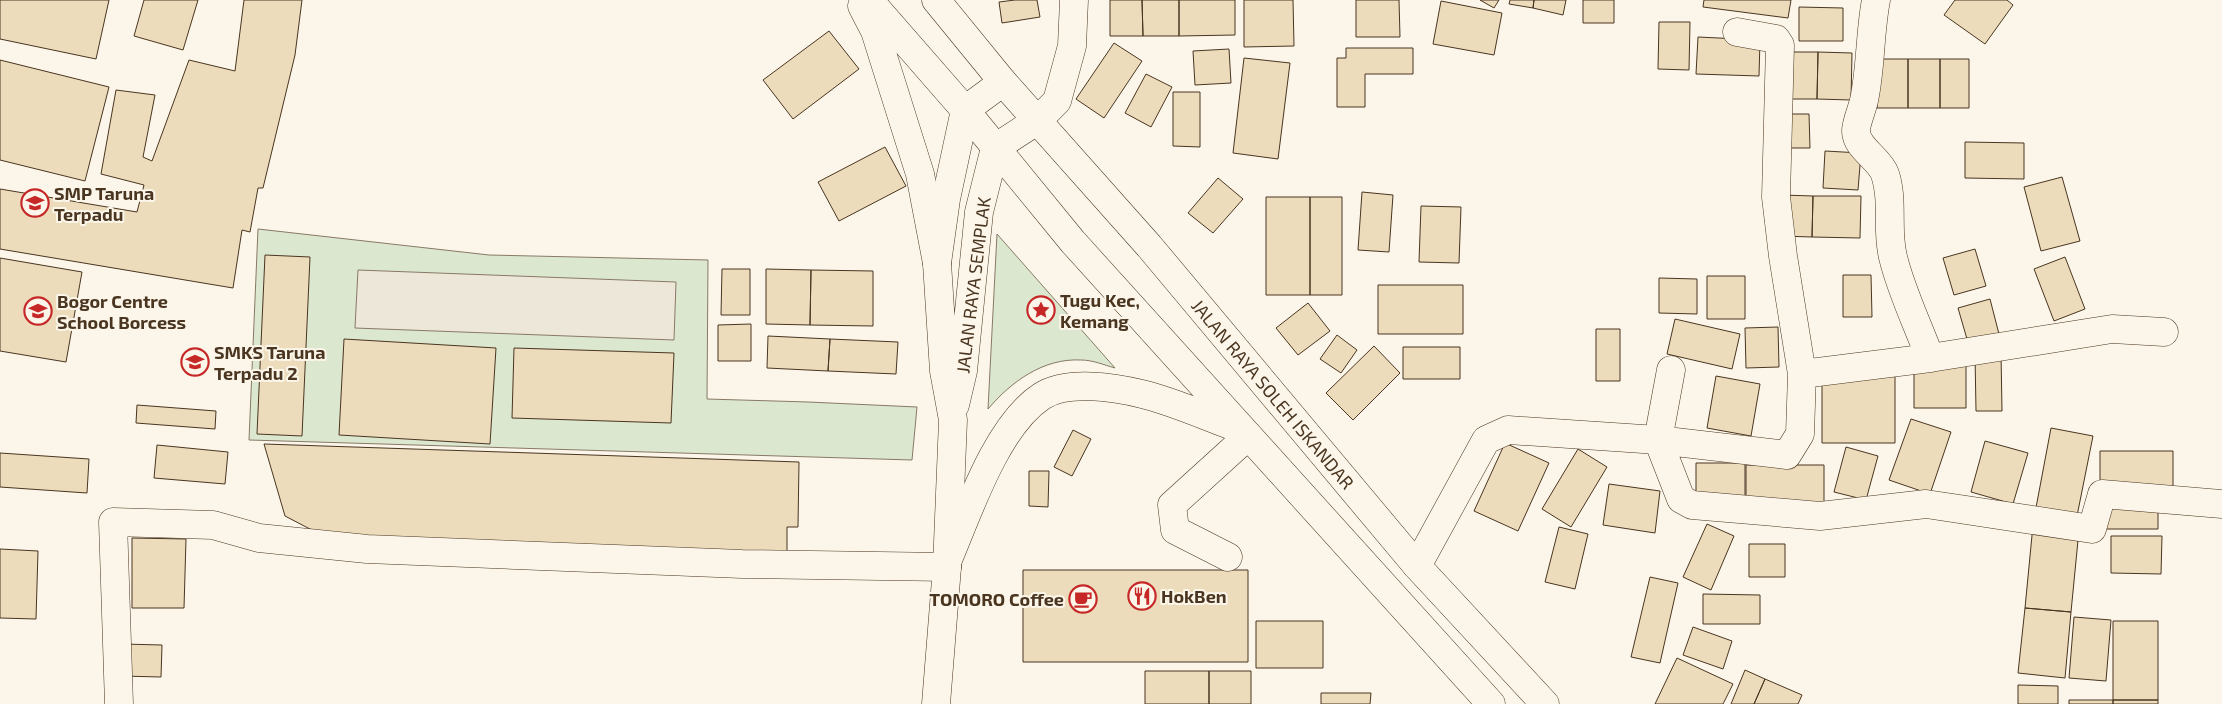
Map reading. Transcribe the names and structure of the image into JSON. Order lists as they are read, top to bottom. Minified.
{"streets":{"main road":["JALAN RAYA SEMPLAK","JALAN RAYA SOLEH ISKANDAR"]},"places":{"school or university":["SMP Taruna Terpadu","Bogor Centre School Borcess","SMKS Taruna Terpadu 2"],"place":["Tugu Kec, Kemang"],"restaurant":["HokBen"],"cafe":["TOMORO Coffee"]}}
